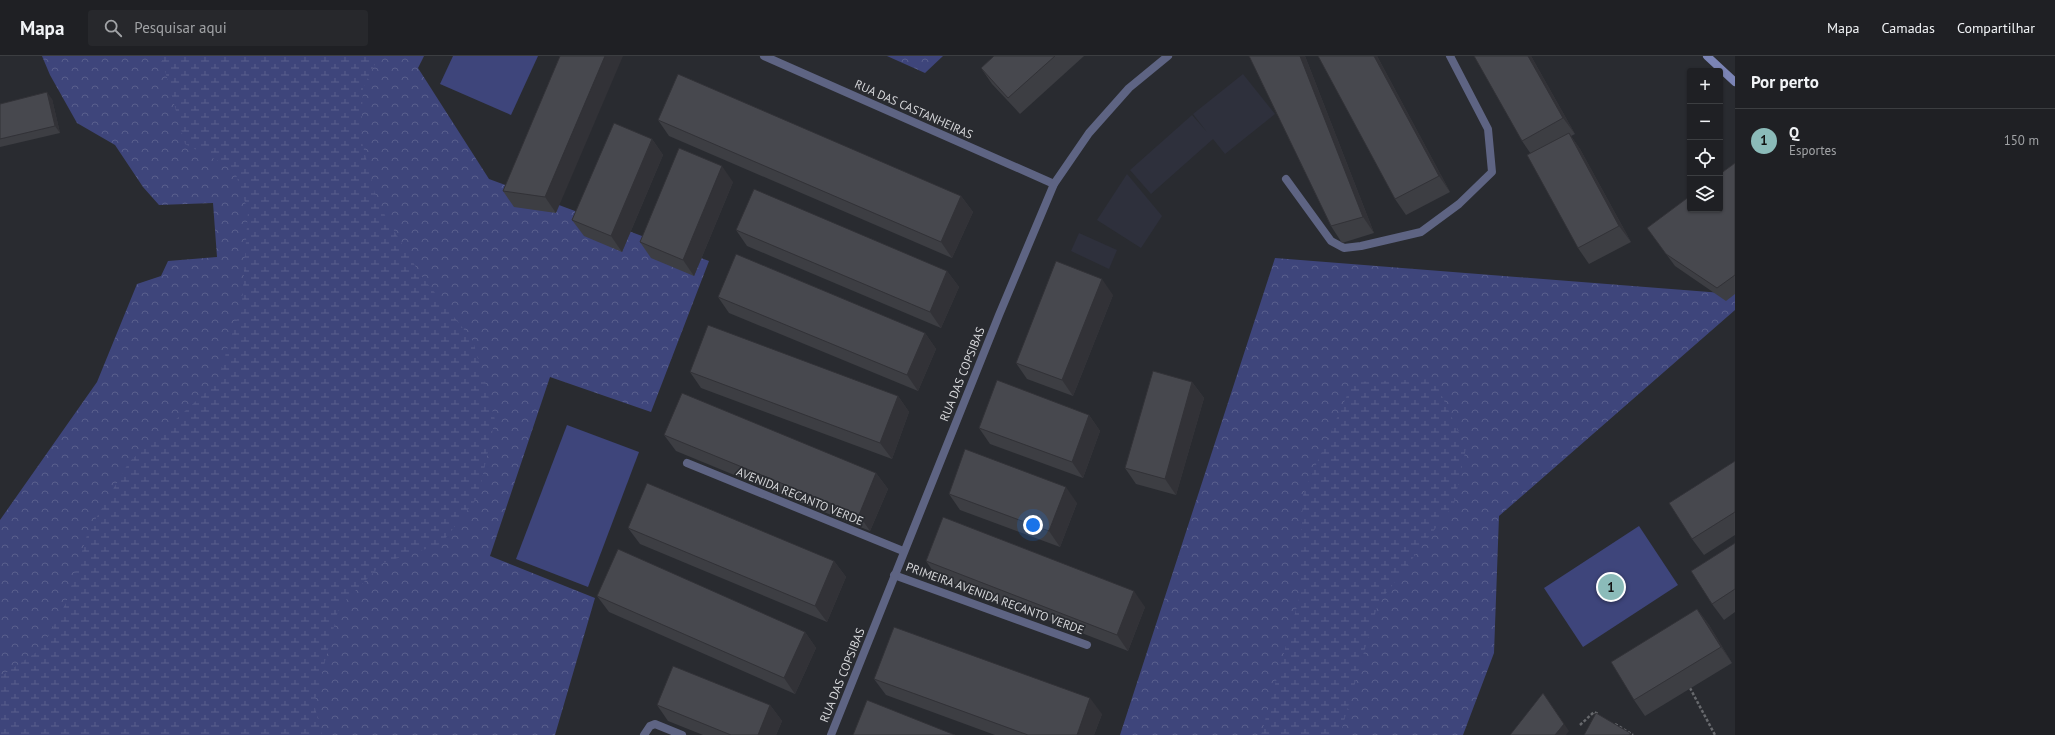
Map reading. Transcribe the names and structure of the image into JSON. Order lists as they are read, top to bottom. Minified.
{"streets":{"street":["RUA DAS CASTANHEIRAS","RUA DAS COPSIBAS","AVENIDA RECANTO VERDE","PRIMEIRA AVENIDA RECANTO VERDE"]},"crossings":[["RUA DAS CASTANHEIRAS","RUA DAS COPSIBAS"],["RUA DAS COPSIBAS","AVENIDA RECANTO VERDE"],["RUA DAS COPSIBAS","PRIMEIRA AVENIDA RECANTO VERDE"]],"page":{"header":"Mapa","search":"Pesquisar aqui","nav":["Mapa","Camadas","Compartilhar"],"heading":"Por perto","map_buttons":["+","−"],"list":[{"mark":"1","name":"Q","note":"Esportes","value":"150 m"}],"pins":"1"}}
